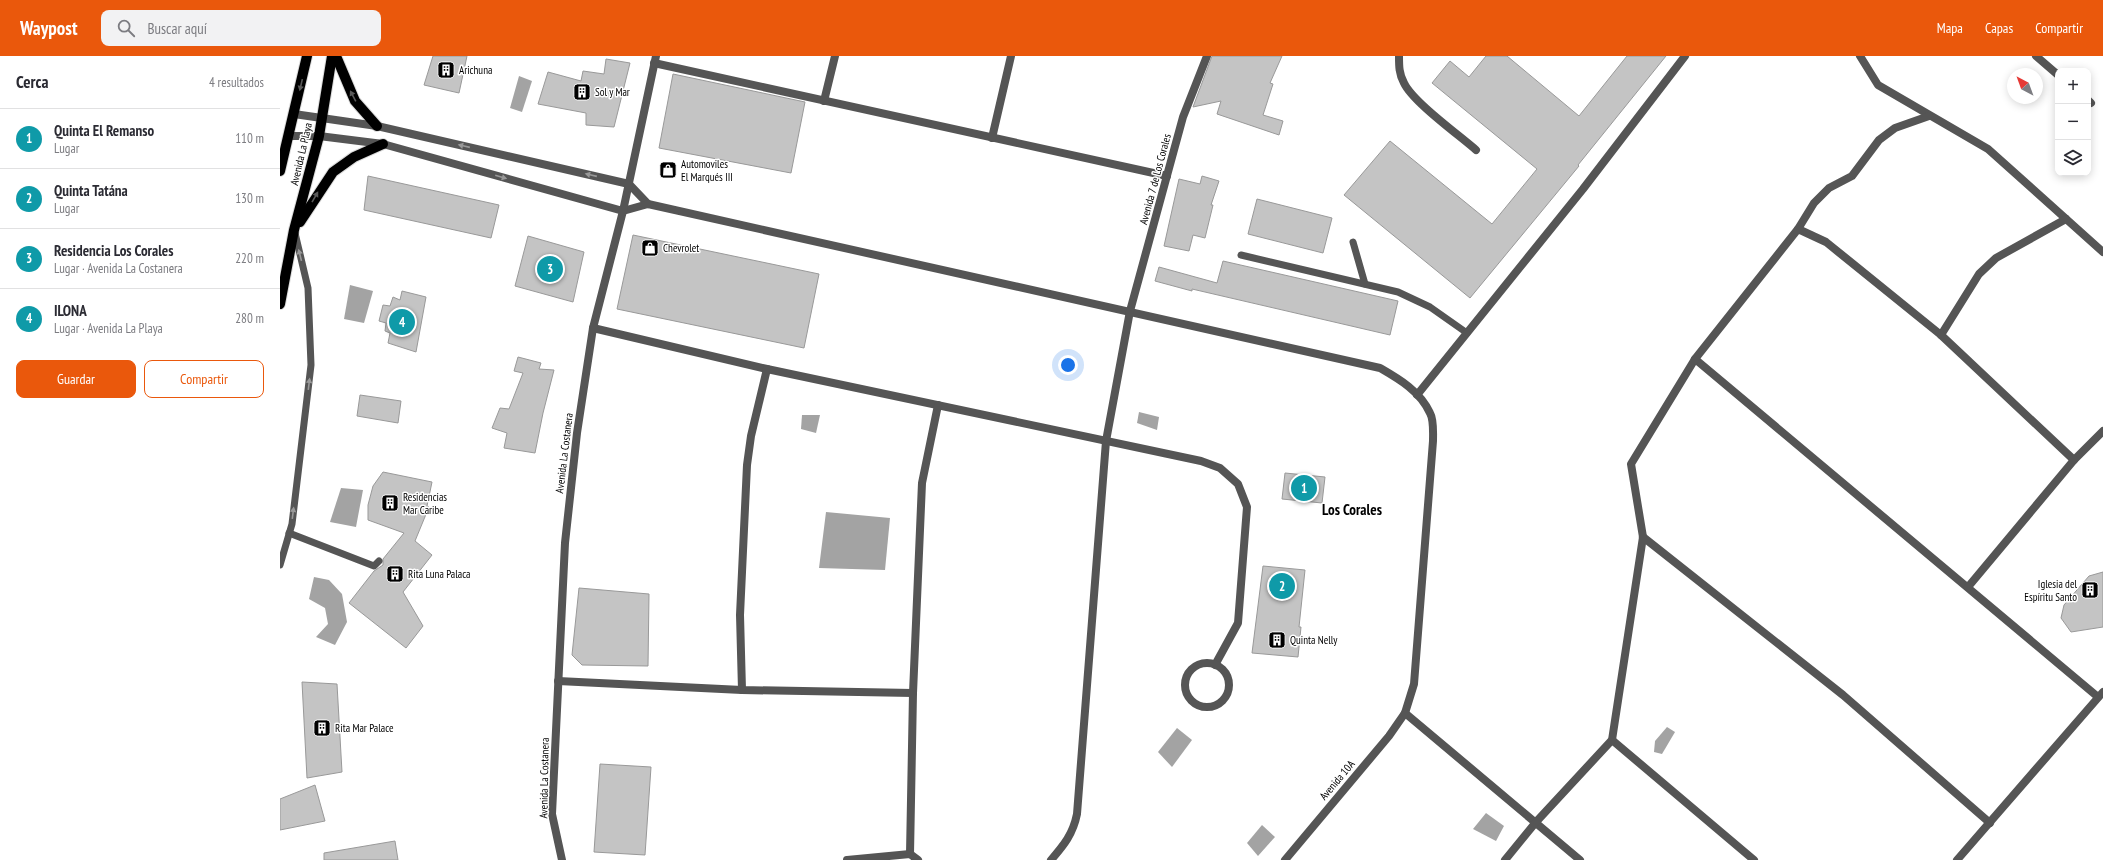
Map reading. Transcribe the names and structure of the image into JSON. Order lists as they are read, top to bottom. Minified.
{"streets":{"main road":["Avenida La Playa"],"street":["Avenida 7 de Los Corales","Avenida La Costanera","Avenida 10A"]},"crossings":[["Avenida 7 de Los Corales","Avenida 10A"]],"districts":["Los Corales"],"places":{"building":["Arichuna","Sol y Mar","Residencias Mar Caribe","Rita Luna Palaca","Iglesia del Espíritu Santo","Quinta Nelly","Rita Mar Palace"],"shop":["Automoviles El Marqués III","Chevrolet"]},"north":"top left","page":{"header":"Waypost","search":"Buscar aquí","nav":["Mapa","Capas","Compartir"],"heading":["Cerca","4 resultados"],"map_buttons":["+","−"],"list":[{"mark":"1","name":"Quinta El Remanso","note":"Lugar","value":"110 m"},{"mark":"2","name":"Quinta Tatána","note":"Lugar","value":"130 m"},{"mark":"3","name":"Residencia Los Corales","note":"Lugar · Avenida La Costanera","value":"220 m"},{"mark":"4","name":"ILONA","note":"Lugar · Avenida La Playa","value":"280 m"}],"pins":["3","4","1","2"],"buttons":["Guardar","Compartir"]}}
